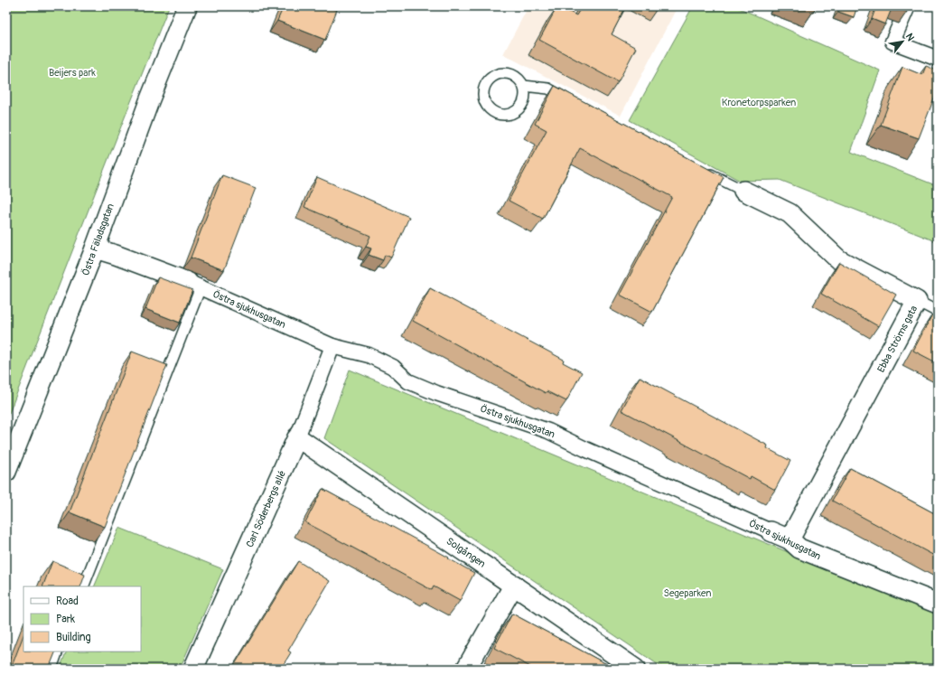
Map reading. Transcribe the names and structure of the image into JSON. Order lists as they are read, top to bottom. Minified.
{"streets":{"street":["Östra Fäladsgatan","Östra sjukhusgatan","Ebba Ströms gata","Carl Söderbergs allé","Solgången"]},"crossings":[["Östra Fäladsgatan","Östra sjukhusgatan"],["Östra sjukhusgatan","Ebba Ströms gata"],["Östra sjukhusgatan","Carl Söderbergs allé"],["Carl Söderbergs allé","Solgången"]],"parks":["Beijers park","Kronetorpsparken","Segeparken"],"legend":["Road","Park","Building"],"north":"top right"}
